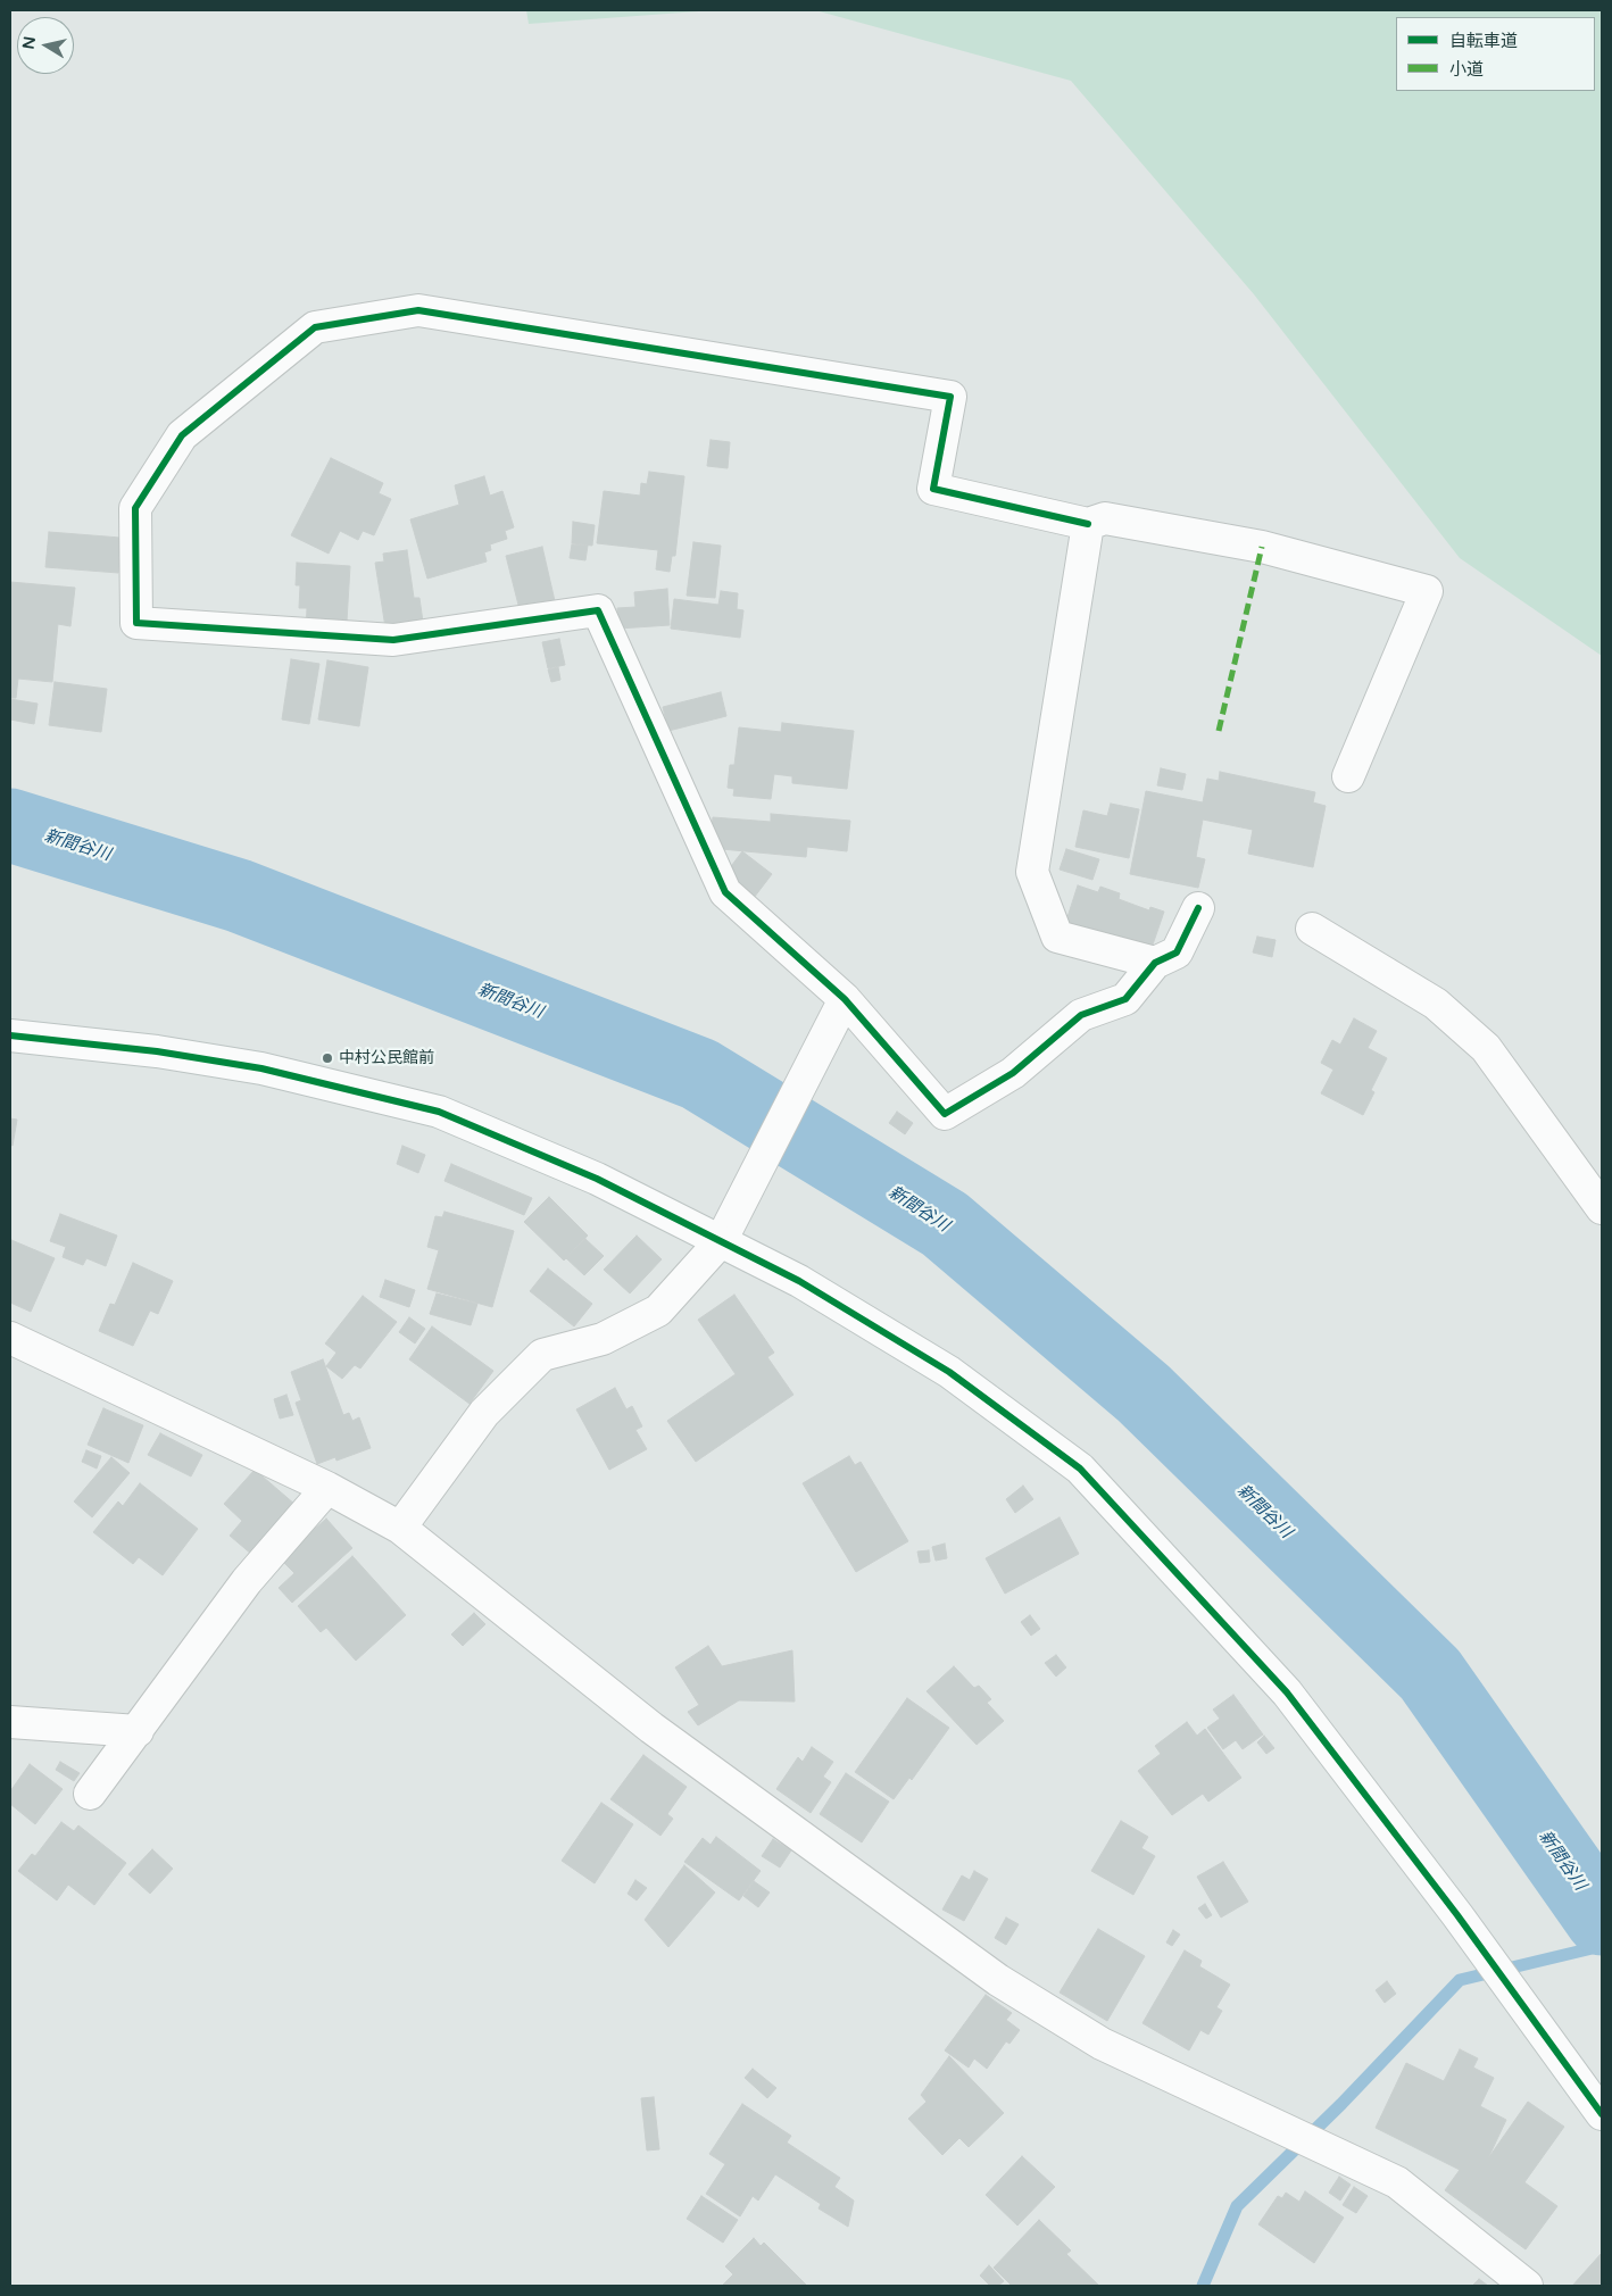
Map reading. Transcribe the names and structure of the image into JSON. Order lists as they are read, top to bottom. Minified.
{"water":["新間谷川"],"places":["中村公民館前"],"legend":["自転車道","小道"],"north":"left"}
